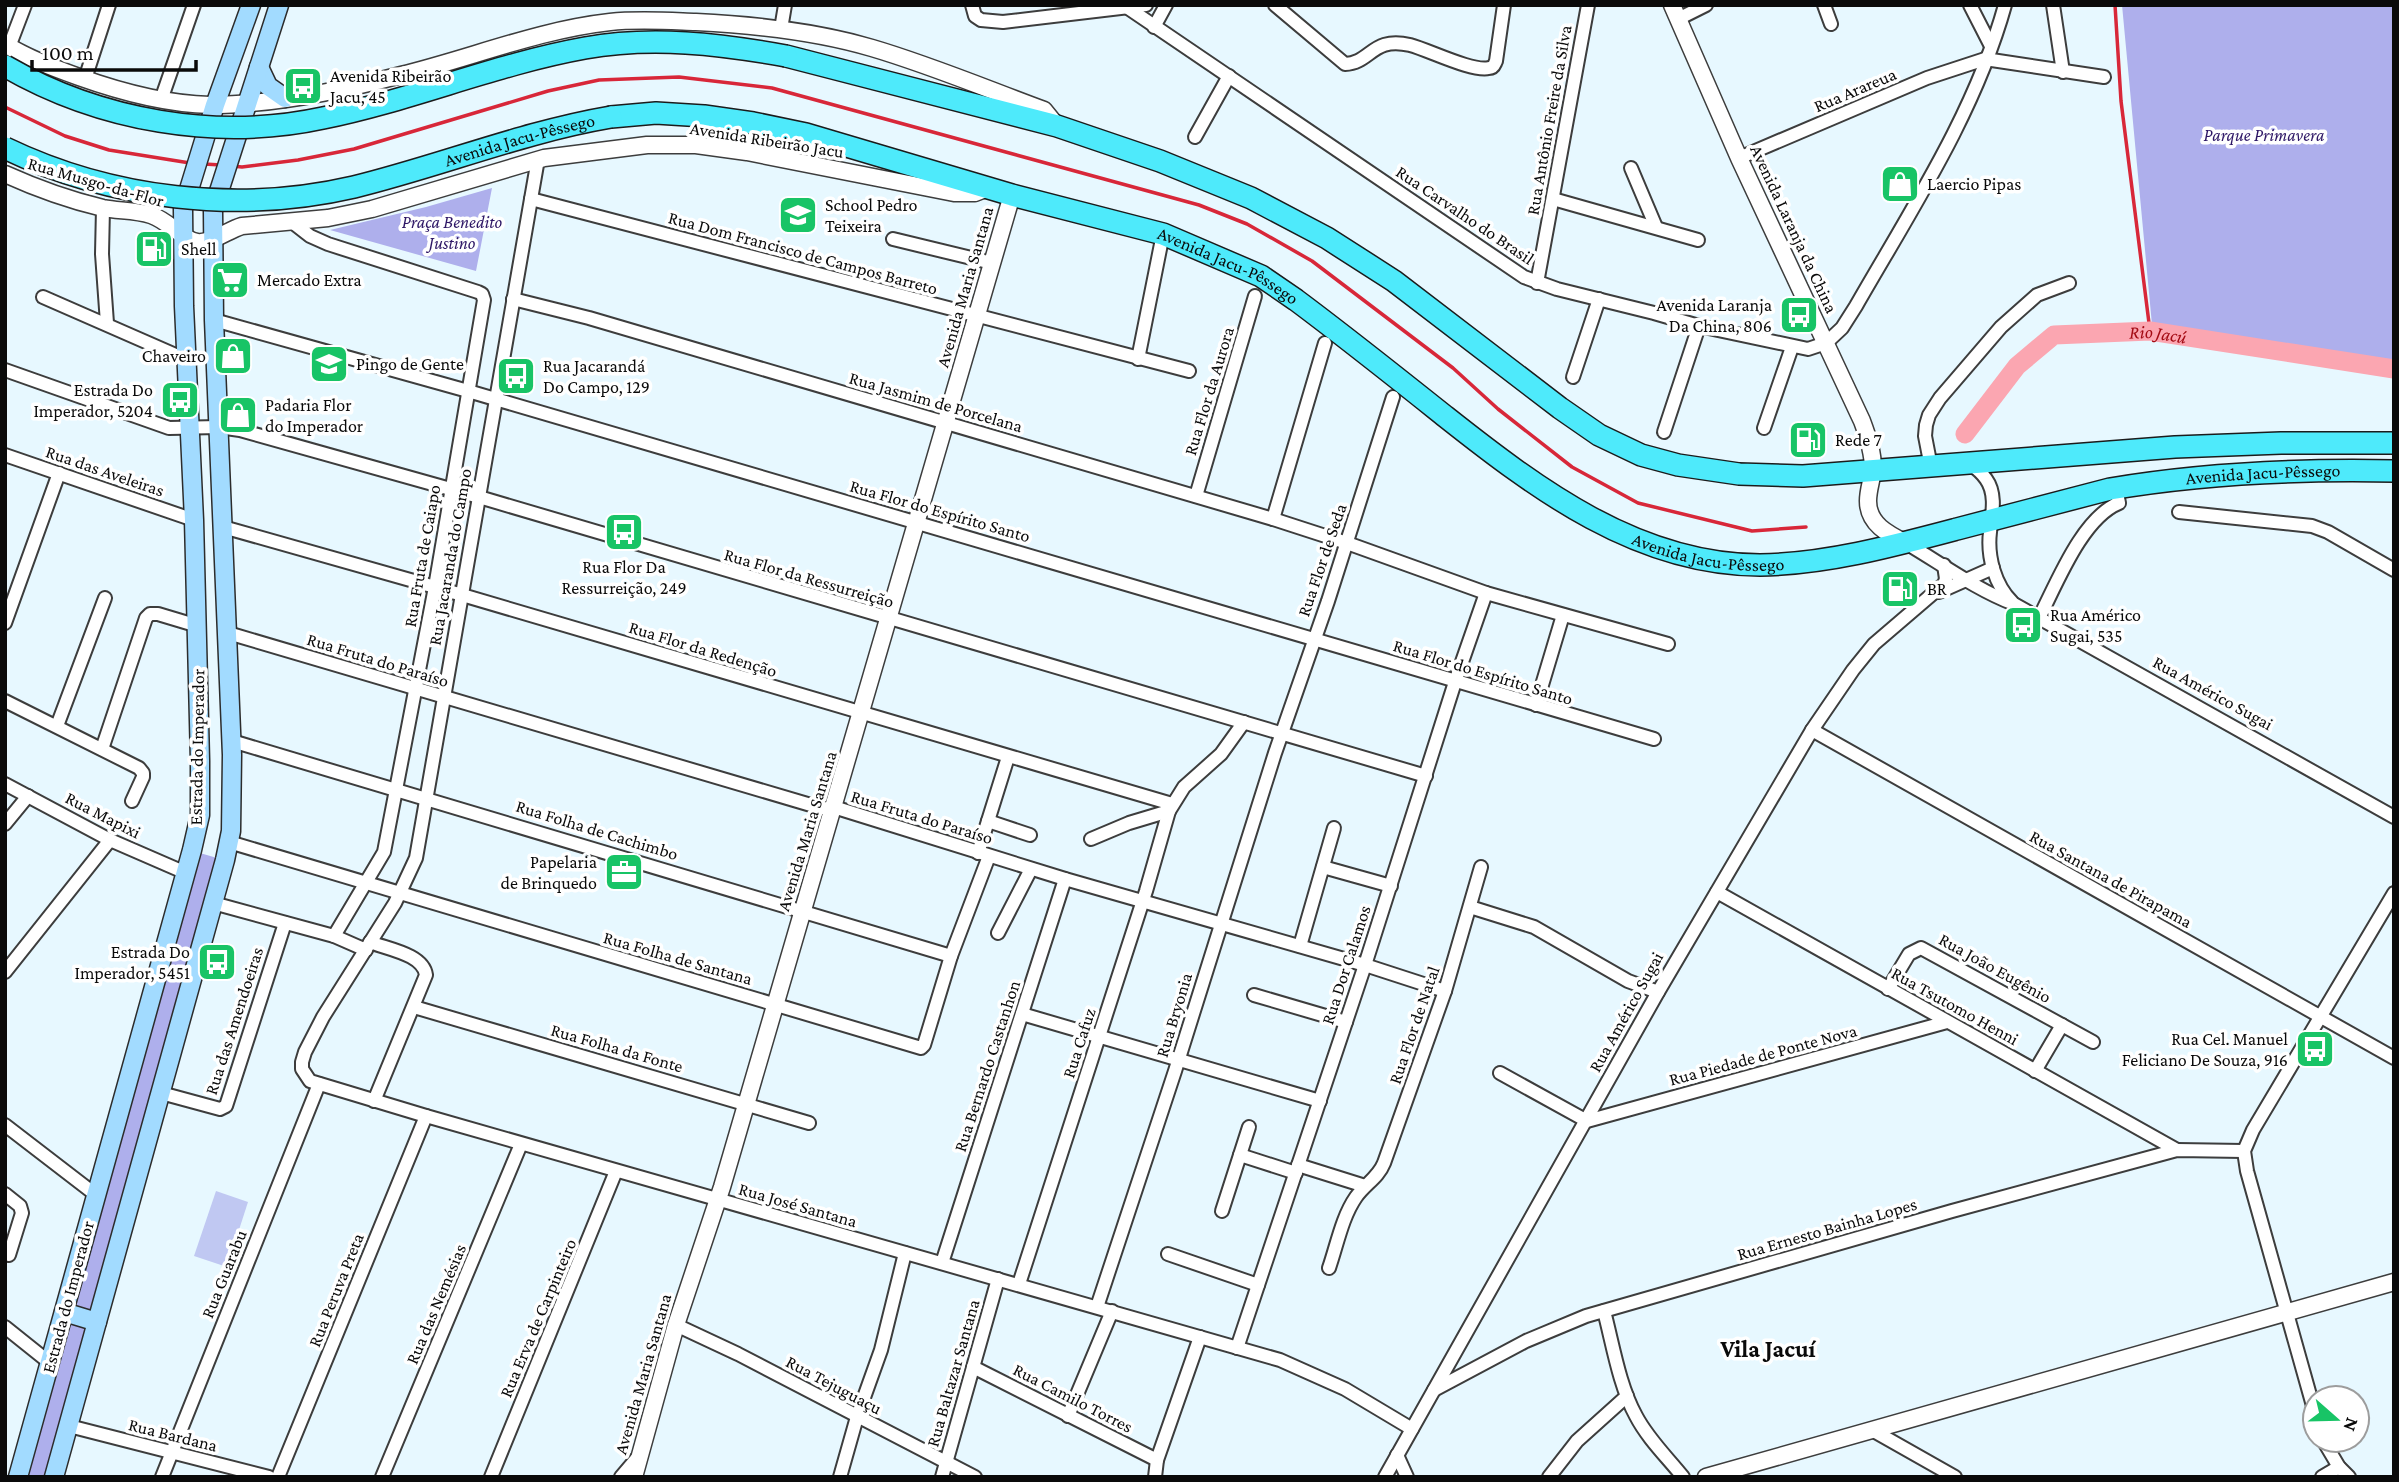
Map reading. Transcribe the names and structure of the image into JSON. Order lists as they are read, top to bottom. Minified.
{"streets":{"highway":["Avenida Jacu-Pêssego"],"main road":["Estrada do Imperador"],"street":["Rua Arareua","Rua Antônio Freire da Silva","Avenida Ribeirão Jacu","Rua Musgo-da-Flor","Rua Carvalho do Brasil","Avenida Laranja da China","Rua Dom Francisco de Campos Barreto","Avenida Maria Santana","Rua Flor da Aurora","Rua Jasmim de Porcelana","Rua das Aveleiras","Rua Flor do Espírito Santo","Rua Fruta de Caiapo","Rua Jacaranda do Campo","Rua Flor de Seda","Rua Flor da Ressurreição","Rua Flor da Redenção","Rua Fruta do Paraíso","Rua Américo Sugai","Rua Mapixi","Rua Folha de Cachimbo","Rua Santana de Pirapama","Rua Folha de Santana","Rua Dor Calamos","Rua João Eugênio","Rua Tsutomo Henni","Rua Bryonia","Rua das Amendoeiras","Rua Flor de Natal","Rua Cafuz","Rua Folha da Fonte","Rua Piedade de Ponte Nova","Rua Bernardo Castanhon","Rua José Santana","Rua Ernesto Bainha Lopes","Rua Guarabu","Rua Peruva Preta","Rua das Nemésias","Rua Erva de Carpinteiro","Rua Baltazar Santana","Rua Tejuguaçu","Rua Camilo Torres","Rua Bardana"]},"crossings":[["Rua Arareua","Avenida Laranja da China"],["Rua Antônio Freire da Silva","Rua Carvalho do Brasil"],["Avenida Ribeirão Jacu","Avenida Jacu-Pêssego"],["Avenida Ribeirão Jacu","Rua Musgo-da-Flor"],["Avenida Ribeirão Jacu","Rua Fruta de Caiapo"],["Avenida Ribeirão Jacu","Rua Jacaranda do Campo"],["Avenida Ribeirão Jacu","Estrada do Imperador"],["Avenida Jacu-Pêssego","Avenida Laranja da China"],["Avenida Jacu-Pêssego","Avenida Maria Santana"],["Avenida Jacu-Pêssego","Rua Américo Sugai"],["Rua Musgo-da-Flor","Estrada do Imperador"],["Rua Carvalho do Brasil","Avenida Laranja da China"],["Avenida Laranja da China","Rua Américo Sugai"],["Rua Dom Francisco de Campos Barreto","Avenida Maria Santana"],["Rua Dom Francisco de Campos Barreto","Rua Jacaranda do Campo"],["Avenida Maria Santana","Rua Jasmim de Porcelana"],["Avenida Maria Santana","Rua Flor do Espírito Santo"],["Avenida Maria Santana","Rua Flor da Ressurreição"],["Avenida Maria Santana","Rua Flor da Redenção"],["Avenida Maria Santana","Rua Fruta do Paraíso"],["Avenida Maria Santana","Rua Folha de Cachimbo"],["Avenida Maria Santana","Rua Folha de Santana"],["Avenida Maria Santana","Rua Folha da Fonte"],["Avenida Maria Santana","Rua José Santana"],["Avenida Maria Santana","Rua Tejuguaçu"],["Rua Flor da Aurora","Rua Jasmim de Porcelana"],["Rua Jasmim de Porcelana","Rua Jacaranda do Campo"],["Rua Jasmim de Porcelana","Rua Flor de Seda"],["Rua Jasmim de Porcelana","Rua Dor Calamos"],["Rua das Aveleiras","Estrada do Imperador"],["Rua Flor do Espírito Santo","Rua Fruta de Caiapo"],["Rua Flor do Espírito Santo","Rua Jacaranda do Campo"],["Rua Flor do Espírito Santo","Rua Flor de Seda"],["Rua Flor do Espírito Santo","Estrada do Imperador"],["Rua Flor do Espírito Santo","Rua Dor Calamos"],["Rua Fruta de Caiapo","Rua Flor da Ressurreição"],["Rua Fruta de Caiapo","Rua Flor da Redenção"],["Rua Fruta de Caiapo","Rua Fruta do Paraíso"],["Rua Fruta de Caiapo","Rua Folha de Cachimbo"],["Rua Fruta de Caiapo","Rua Folha de Santana"],["Rua Jacaranda do Campo","Rua Flor da Ressurreição"],["Rua Jacaranda do Campo","Rua Flor da Redenção"],["Rua Jacaranda do Campo","Rua Fruta do Paraíso"],["Rua Jacaranda do Campo","Rua Folha de Cachimbo"],["Rua Jacaranda do Campo","Rua Folha de Santana"],["Rua Flor de Seda","Rua Flor da Ressurreição"],["Rua Flor de Seda","Rua Bryonia"],["Rua Flor da Ressurreição","Estrada do Imperador"],["Rua Flor da Ressurreição","Rua Dor Calamos"],["Rua Flor da Ressurreição","Rua Bryonia"],["Rua Flor da Redenção","Estrada do Imperador"],["Rua Flor da Redenção","Rua Folha de Santana"],["Rua Flor da Redenção","Rua Cafuz"],["Rua Fruta do Paraíso","Estrada do Imperador"],["Rua Fruta do Paraíso","Rua Folha de Santana"],["Rua Fruta do Paraíso","Rua Dor Calamos"],["Rua Fruta do Paraíso","Rua Bryonia"],["Rua Fruta do Paraíso","Rua Flor de Natal"],["Rua Fruta do Paraíso","Rua Cafuz"],["Rua Fruta do Paraíso","Rua Bernardo Castanhon"],["Rua Américo Sugai","Rua Santana de Pirapama"],["Rua Américo Sugai","Rua Tsutomo Henni"],["Rua Américo Sugai","Rua Piedade de Ponte Nova"],["Rua Américo Sugai","Rua José Santana"],["Rua Américo Sugai","Rua Ernesto Bainha Lopes"],["Estrada do Imperador","Rua Mapixi"],["Estrada do Imperador","Rua Folha de Cachimbo"],["Estrada do Imperador","Rua Folha de Santana"],["Estrada do Imperador","Rua das Amendoeiras"],["Estrada do Imperador","Rua Bardana"],["Rua Folha de Cachimbo","Rua Folha de Santana"],["Rua Dor Calamos","Rua José Santana"],["Rua João Eugênio","Rua Tsutomo Henni"],["Rua Tsutomo Henni","Rua Piedade de Ponte Nova"],["Rua Tsutomo Henni","Rua Ernesto Bainha Lopes"],["Rua Bryonia","Rua José Santana"],["Rua Cafuz","Rua José Santana"],["Rua Bernardo Castanhon","Rua José Santana"],["Rua José Santana","Rua Guarabu"],["Rua José Santana","Rua Peruva Preta"],["Rua José Santana","Rua das Nemésias"],["Rua José Santana","Rua Erva de Carpinteiro"],["Rua José Santana","Rua Baltazar Santana"],["Rua Guarabu","Rua Bardana"],["Rua Baltazar Santana","Rua Tejuguaçu"],["Rua Baltazar Santana","Rua Camilo Torres"]],"districts":["Vila Jacuí"],"water":["Rio Jacú"],"parks":["Parque Primavera","Praça Benedito Justino"],"places":{"bus stop":["Avenida Ribeirão Jacu, 45","Avenida Laranja Da China, 806","Rua Jacarandá Do Campo, 129","Estrada Do Imperador, 5204","Rua Flor Da Ressurreição, 249","Rua Américo Sugai, 535","Estrada Do Imperador, 5451","Rua Cel. Manuel Feliciano De Souza, 916"],"shop":["Laercio Pipas","Chaveiro","Padaria Flor do Imperador"],"school or university":["School Pedro Teixeira","Pingo de Gente"],"fuel station":["Shell","Rede 7","BR"],"supermarket":["Mercado Extra"],"office":["Papelaria de Brinquedo"]},"scale_bar":"100 m","north":"right"}
